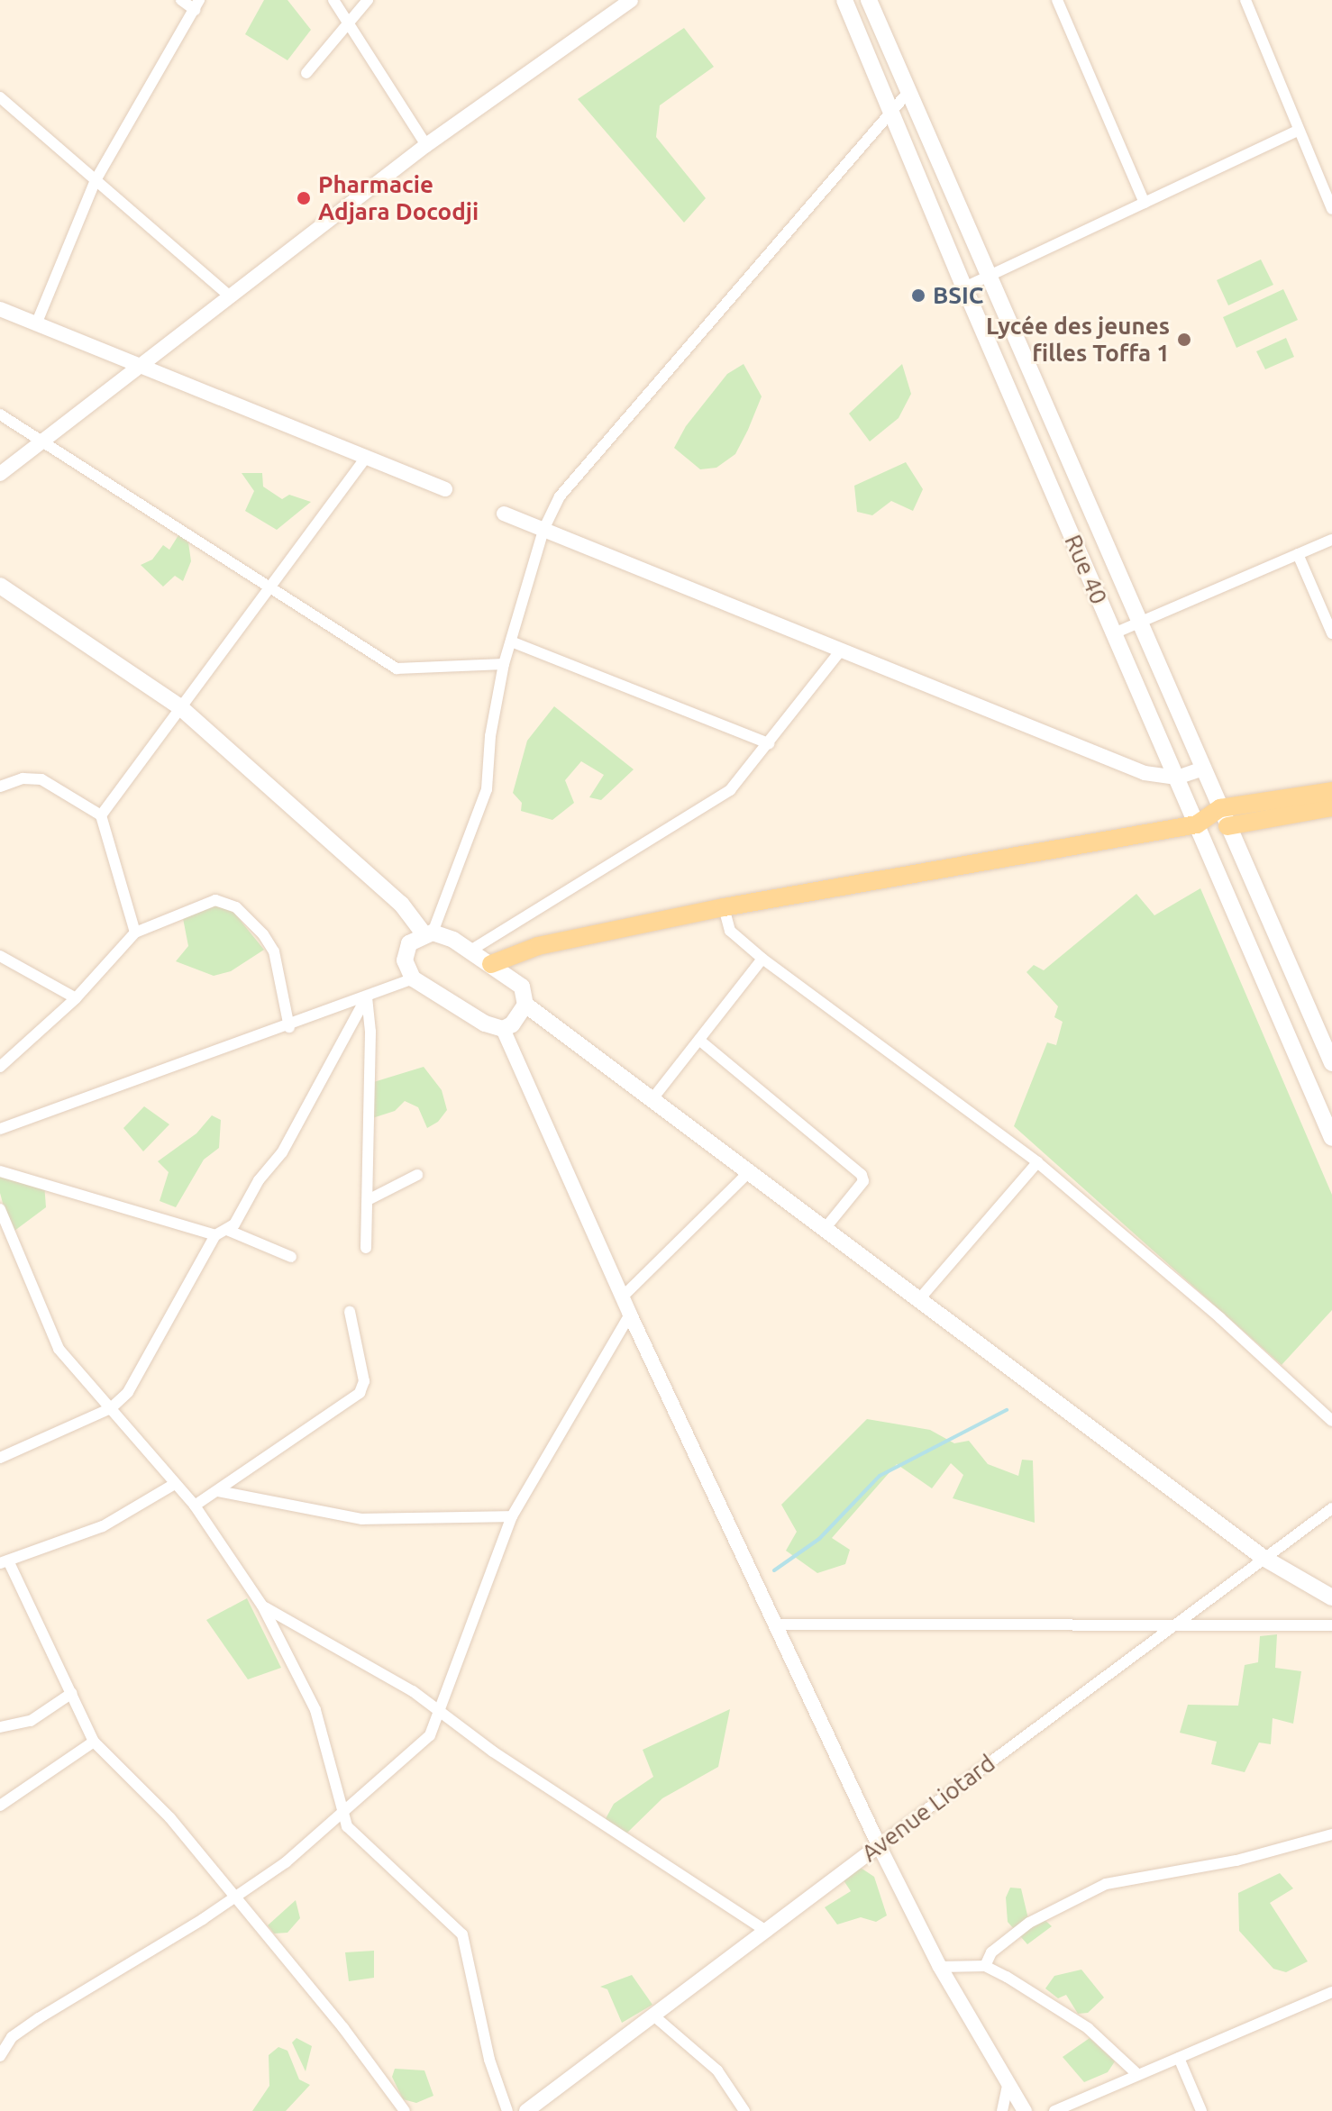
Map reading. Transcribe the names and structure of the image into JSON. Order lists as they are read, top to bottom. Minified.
{"streets":{"main road":["Rue 40"],"street":["Avenue Liotard"]},"places":["Pharmacie Adjara Docodji","BSIC","Lycée des jeunes filles Toffa 1"]}
